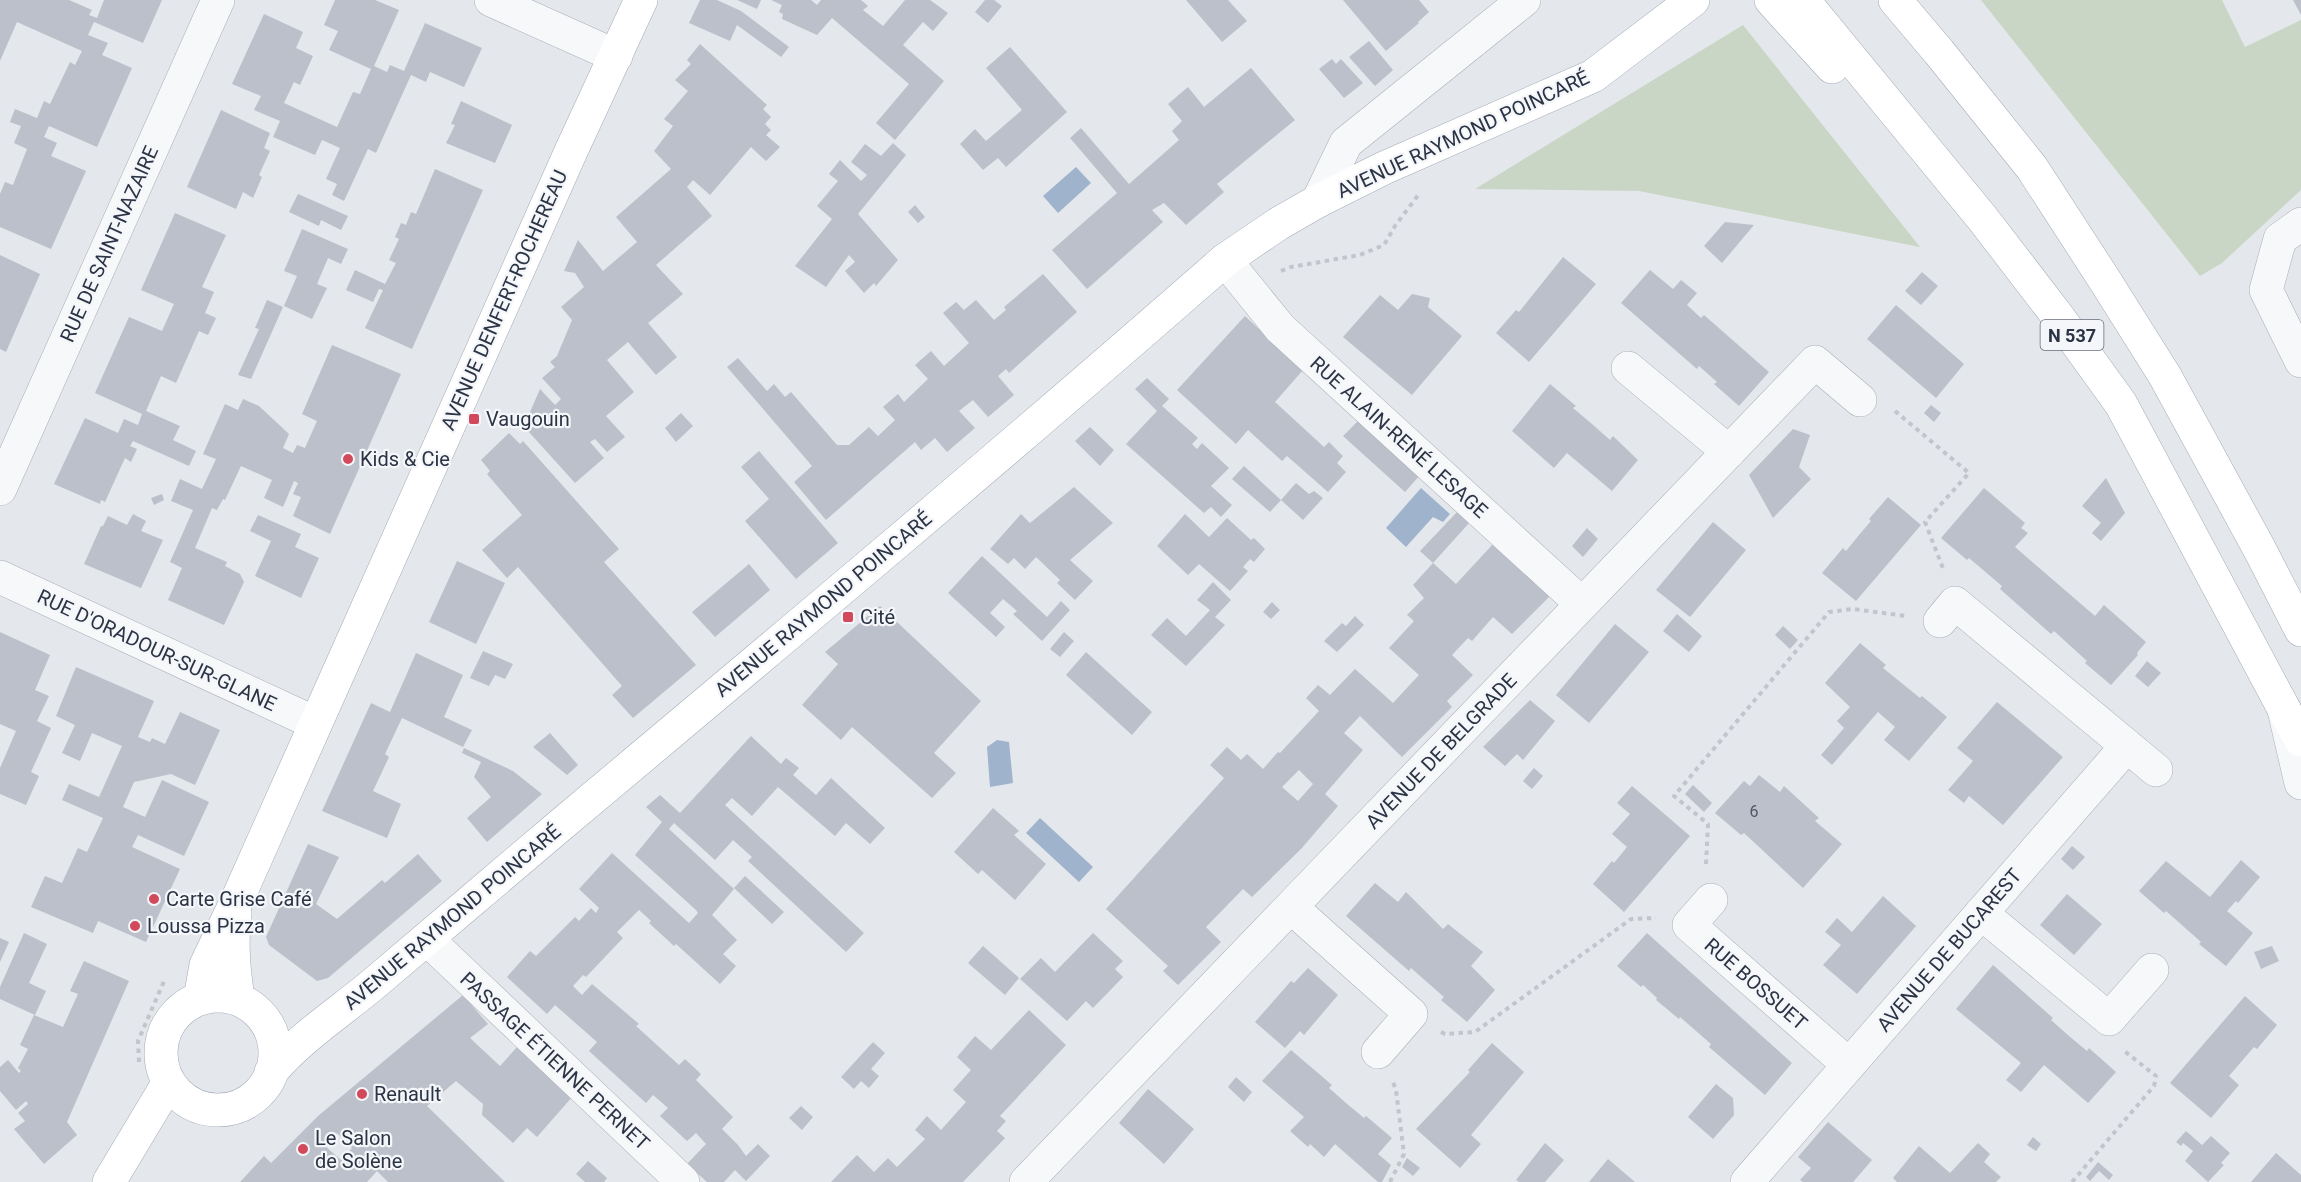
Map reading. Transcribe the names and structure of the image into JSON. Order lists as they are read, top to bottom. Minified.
{"streets":{"main road":["AVENUE RAYMOND POINCARÉ","AVENUE DENFERT-ROCHEREAU","N 537"],"street":["RUE DE SAINT-NAZAIRE","RUE ALAIN-RENÉ LESAGE","RUE D'ORADOUR-SUR-GLANE","AVENUE DE BELGRADE","AVENUE DE BUCAREST","RUE BOSSUET","PASSAGE ÉTIENNE PERNET"]},"crossings":[["AVENUE RAYMOND POINCARÉ","AVENUE DENFERT-ROCHEREAU"],["AVENUE RAYMOND POINCARÉ","RUE ALAIN-RENÉ LESAGE"],["AVENUE RAYMOND POINCARÉ","PASSAGE ÉTIENNE PERNET"],["AVENUE DENFERT-ROCHEREAU","RUE D'ORADOUR-SUR-GLANE"],["RUE ALAIN-RENÉ LESAGE","AVENUE DE BELGRADE"],["AVENUE DE BUCAREST","RUE BOSSUET"]],"places":{"transit":["Vaugouin","Cité"],"other":["Kids & Cie","Carte Grise Café","Loussa Pizza","Renault","Le Salon de Solène"]},"house_numbers":["6"]}
